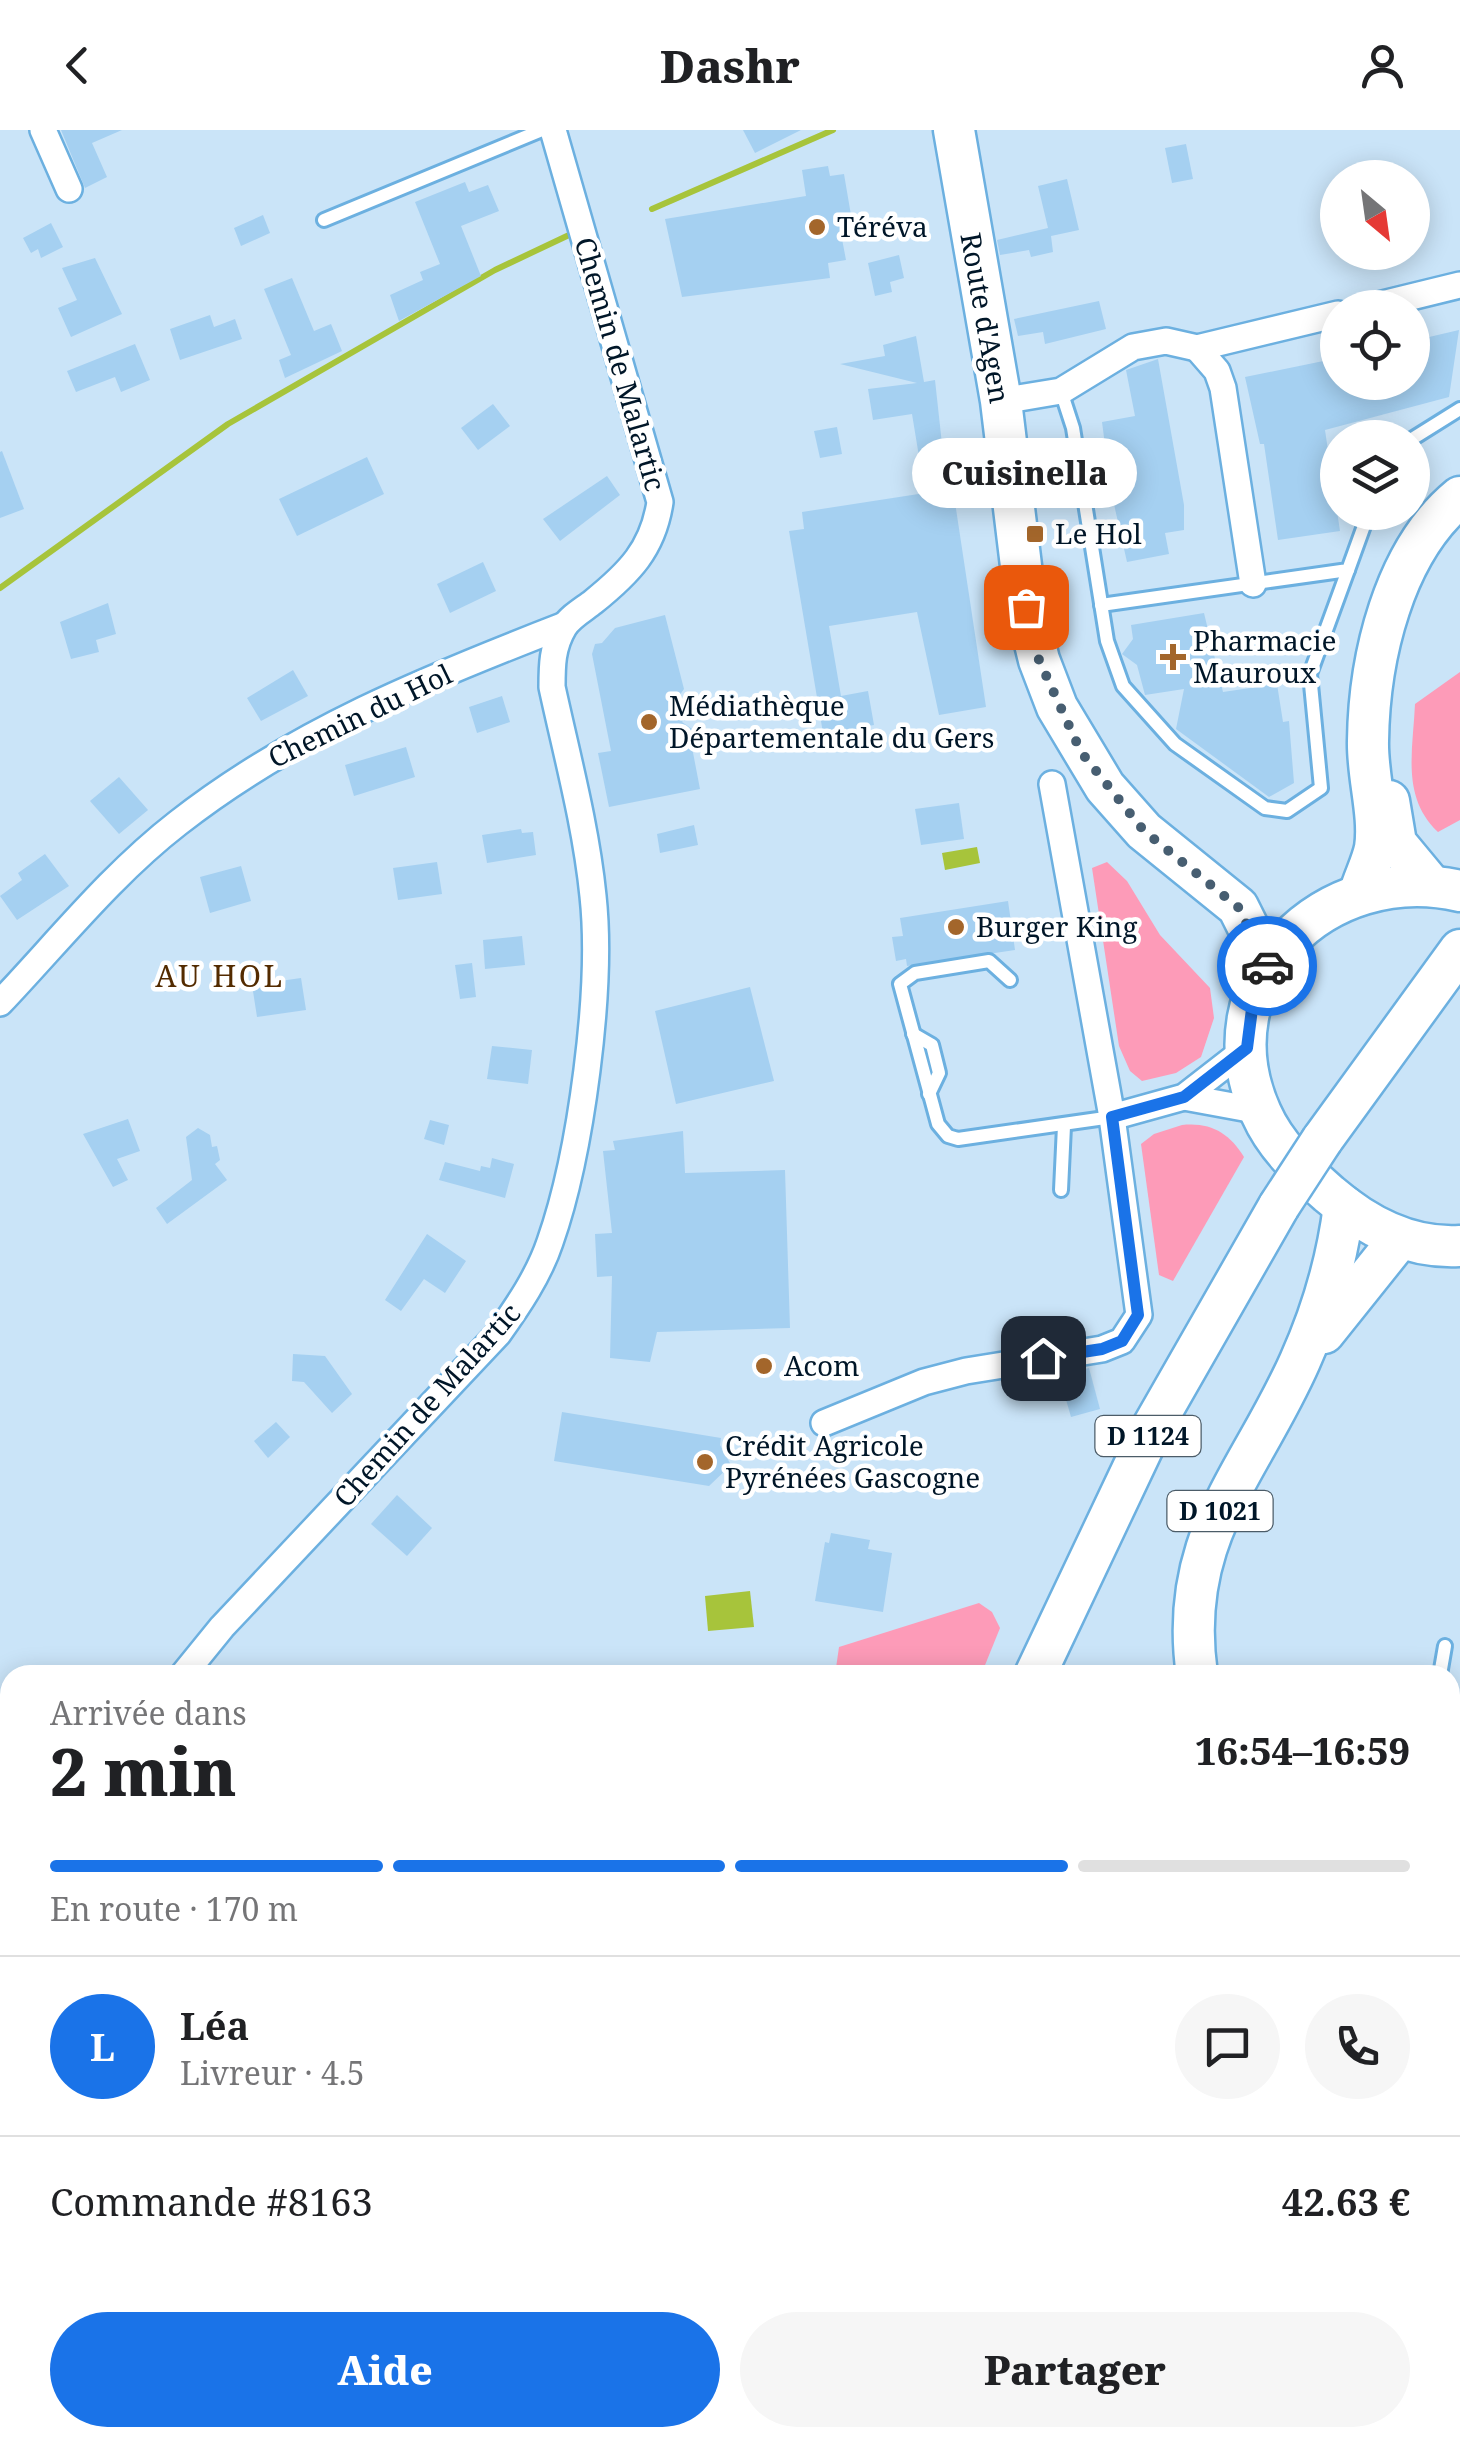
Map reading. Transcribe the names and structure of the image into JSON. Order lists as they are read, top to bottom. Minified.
{"streets":{"main road":["Route d'Agen","D 1124","D 1021"],"street":["Chemin de Malartic","Chemin du Hol"]},"crossings":[["Chemin de Malartic","Chemin du Hol"]],"districts":["AU HOL"],"places":{"other":["Téréva","Cuisinella","Médiathèque Départementale du Gers","Burger King","Acom","Crédit Agricole Pyrénées Gascogne"],"transit":["Le Hol"],"health":["Pharmacie Mauroux"]},"north":"bottom right","page":{"header":"Dashr","bubble":"Cuisinella","heading":["2 min","Arrivée dans","16:54–16:59"],"panel":["Léa","Livreur · 4.5","Commande #8163","42.63 €"],"bar":"En route · 170 m","round":"L","buttons":["Aide","Partager"]}}
